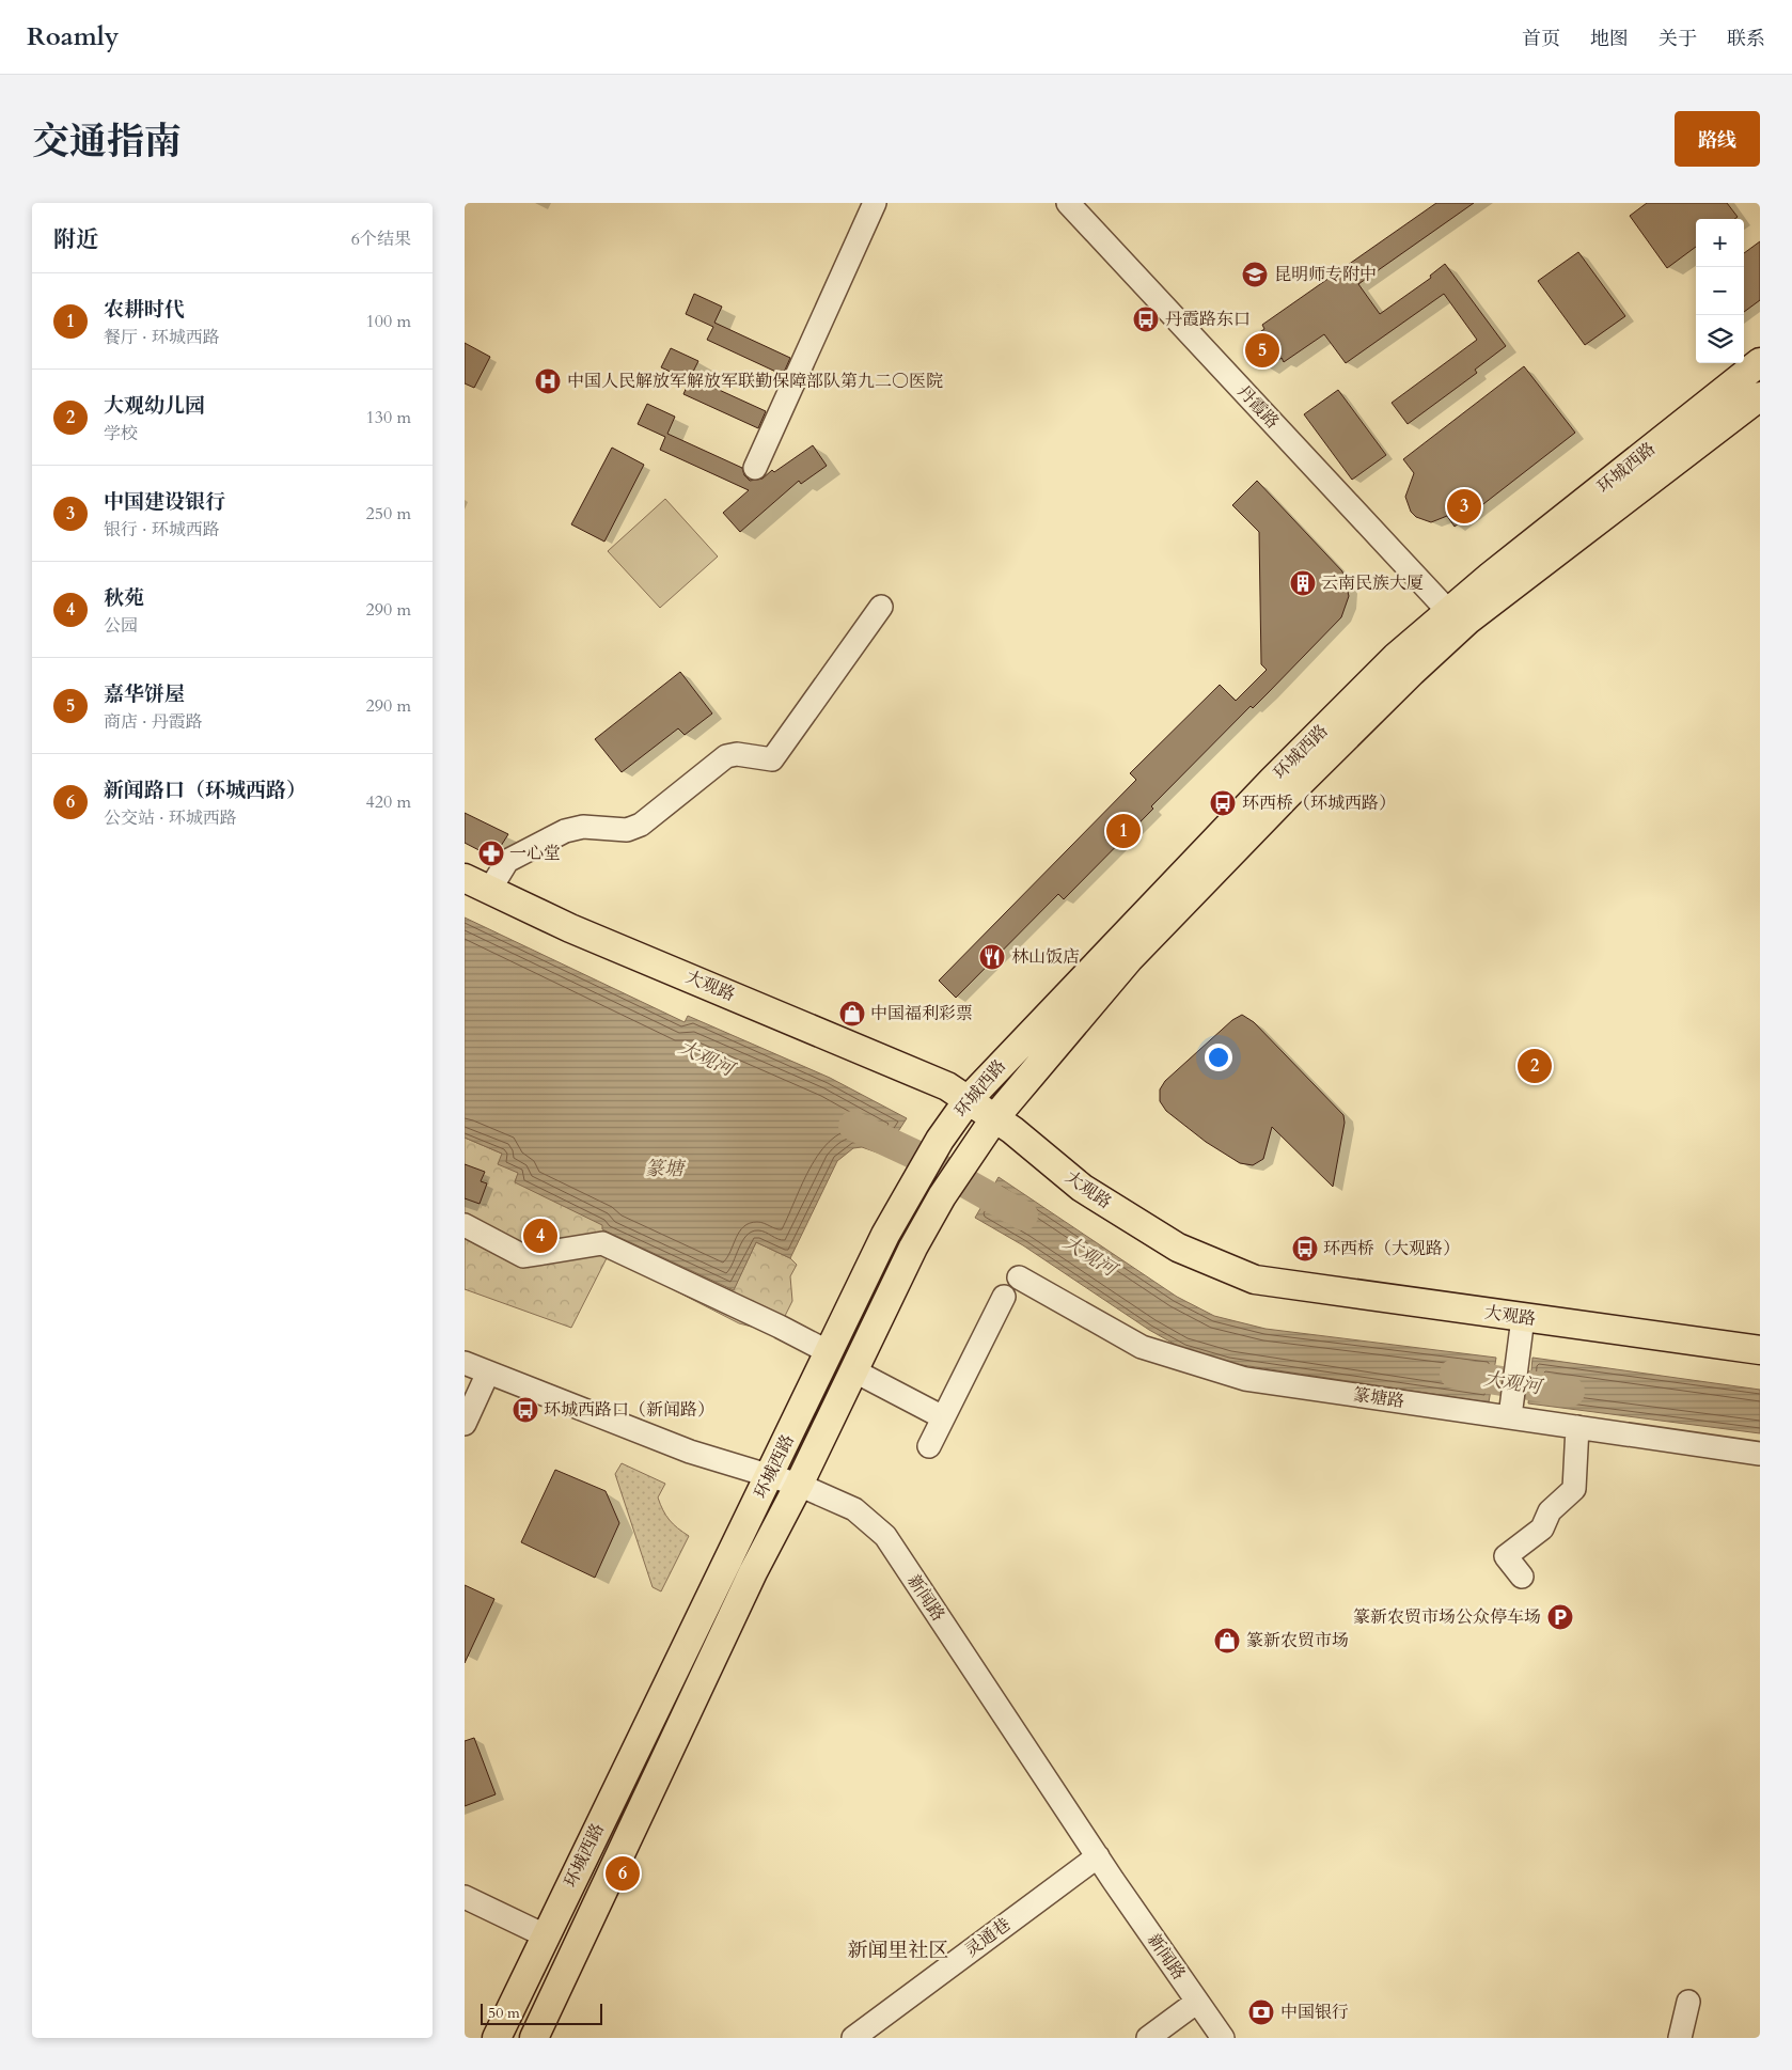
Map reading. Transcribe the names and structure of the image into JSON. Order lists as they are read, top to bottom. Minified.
{"streets":{"main road":["环城西路","大观路"],"street":["丹霞路","篆塘路","新闻路","灵通巷"]},"crossings":[["丹霞路","环城西路"],["环城西路","大观路"],["环城西路","新闻路"],["新闻路","灵通巷"]],"districts":["新闻里社区"],"water":["大观河","篆塘"],"places":{"school or university":["昆明师专附中"],"bus stop":["丹霞路东口","环西桥（环城西路）","环西桥（大观路）","环城西路口（新闻路）"],"hospital":["中国人民解放军解放军联勤保障部队第九二〇医院"],"building":["云南民族大厦"],"pharmacy":["一心堂"],"restaurant":["林山饭店"],"shop":["中国福利彩票","篆新农贸市场"],"parking":["篆新农贸市场公众停车场"],"bank":["中国银行"]},"scale_bar":"50 m","page":{"header":"Roamly","nav":["首页","地图","关于","联系"],"title":"交通指南","buttons":"路线","heading":["附近","6个结果"],"map_buttons":["+","−"],"list":[{"mark":"1","name":"农耕时代","note":"餐厅 · 环城西路","value":"100 m"},{"mark":"2","name":"大观幼儿园","note":"学校","value":"130 m"},{"mark":"3","name":"中国建设银行","note":"银行 · 环城西路","value":"250 m"},{"mark":"4","name":"秋苑","note":"公园","value":"290 m"},{"mark":"5","name":"嘉华饼屋","note":"商店 · 丹霞路","value":"290 m"},{"mark":"6","name":"新闻路口（环城西路）","note":"公交站 · 环城西路","value":"420 m"}],"pins":["5","3","1","2","4","6"],"scale":"50 m"}}
